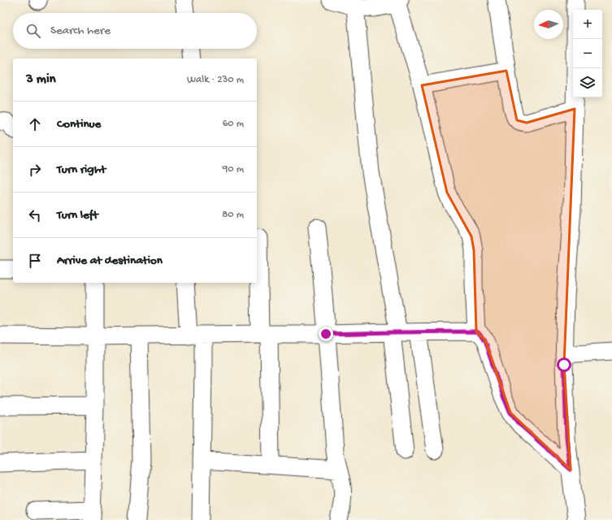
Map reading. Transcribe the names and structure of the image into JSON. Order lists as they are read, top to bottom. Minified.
{"north":"left","page":{"map_buttons":["+","−"],"search":"Search here","heading":["3 min","Walk · 230 m"],"list":[["Continue","60 m"],["Turn right","90 m"],["Turn left","80 m"],"Arrive at destination"]}}
